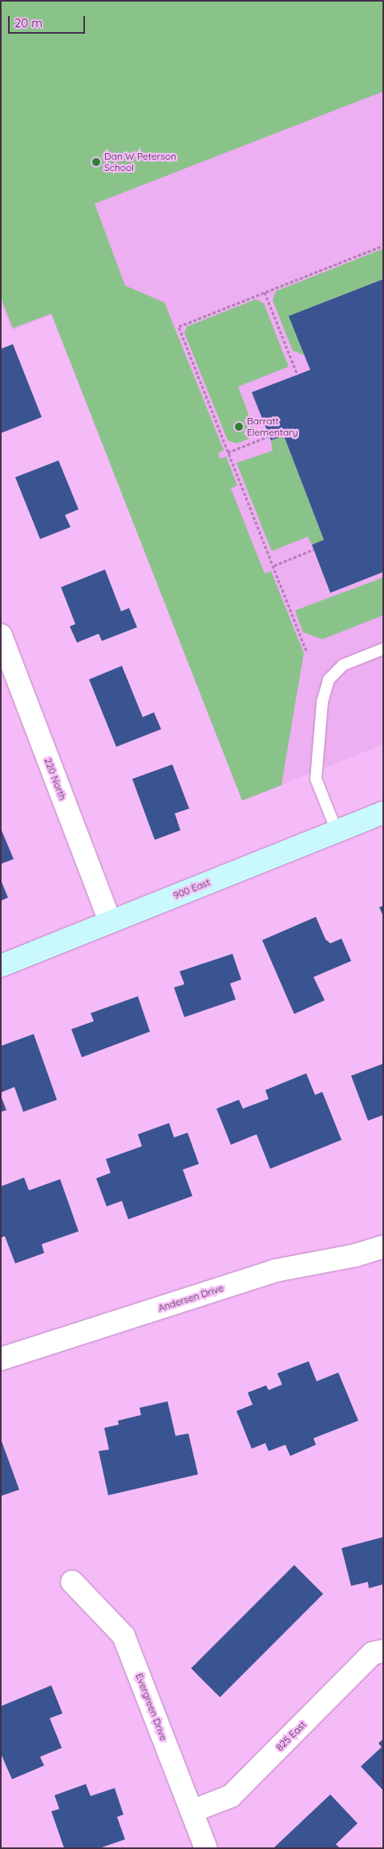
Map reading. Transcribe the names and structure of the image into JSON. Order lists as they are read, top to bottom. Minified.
{"streets":{"street":["220 North","900 East","Andersen Drive","Evergreen Drive","825 East"]},"crossings":[["220 North","900 East"],["Evergreen Drive","825 East"]],"places":["Dan W Peterson School","Barratt Elementary"],"scale_bar":"20 m"}
